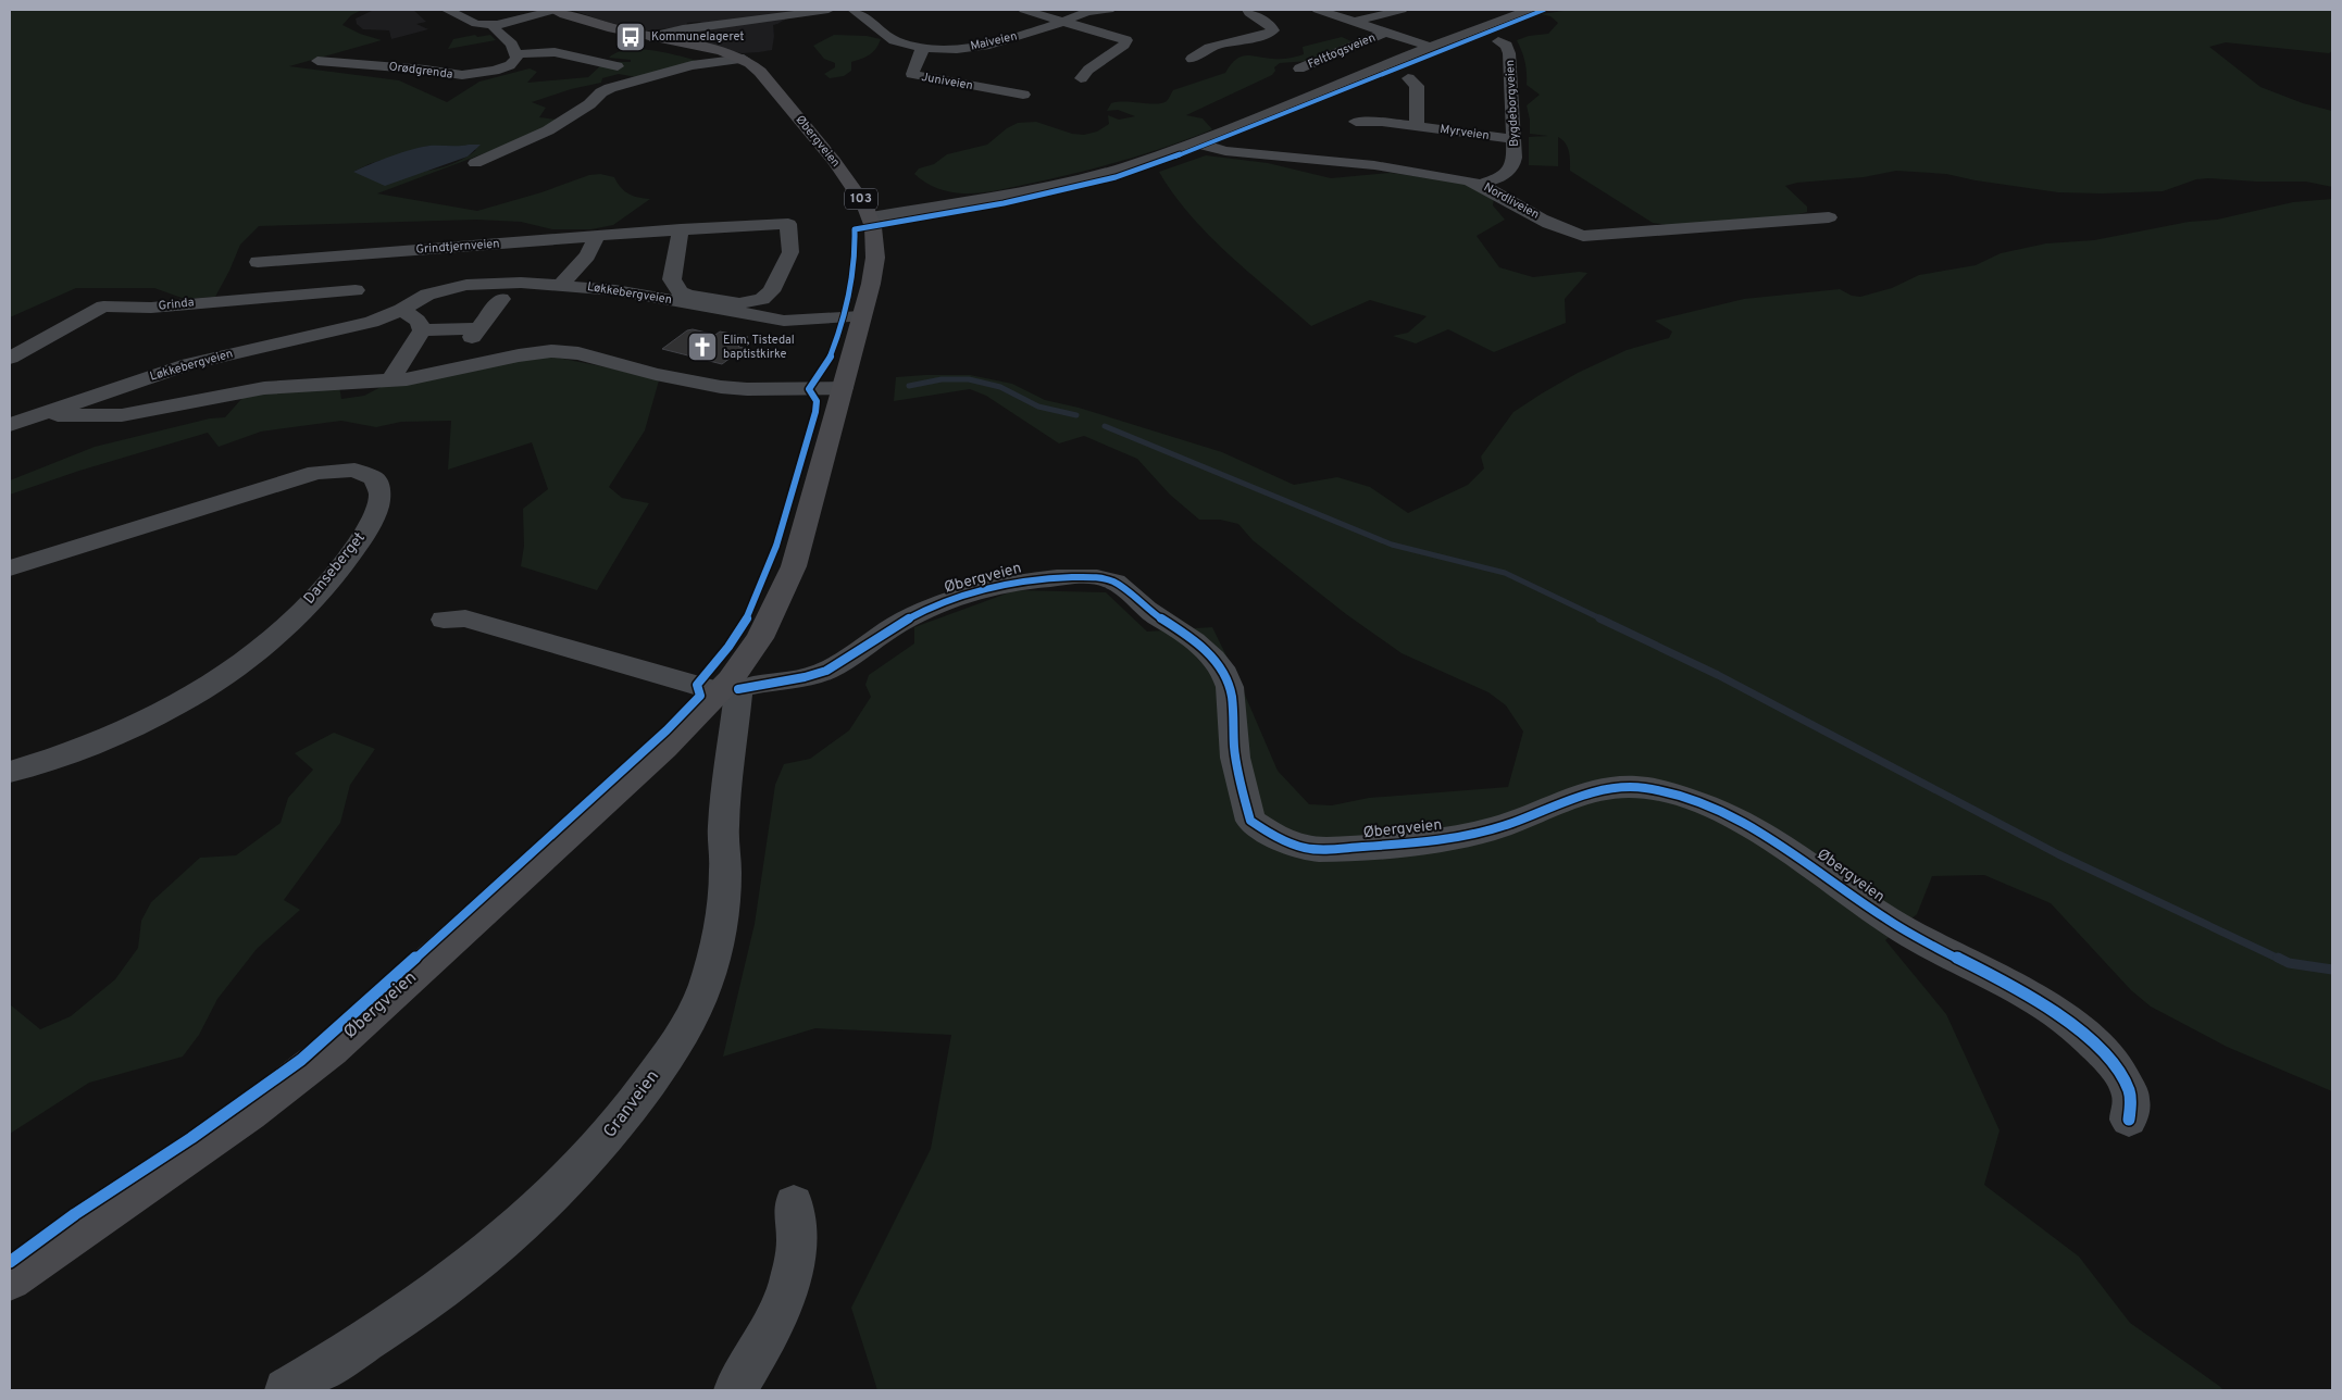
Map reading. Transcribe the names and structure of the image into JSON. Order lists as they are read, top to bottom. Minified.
{"streets":{"main road":["Øbergveien","103"],"street":["Maiveien","Felttogsveien","Orødgrenda","Juniveien","Bygdeborgveien","Myrveien","Nordliveien","Grindtjernveien","Løkkebergveien","Grinda","Danseberget","Granveien"]},"crossings":[["Maiveien","Juniveien"],["Bygdeborgveien","Myrveien"],["Bygdeborgveien","Nordliveien"],["Øbergveien","Løkkebergveien"],["Øbergveien","Granveien"]],"places":{"bus stop":["Kommunelageret"],"church":["Elim, Tistedal baptistkirke"]}}
